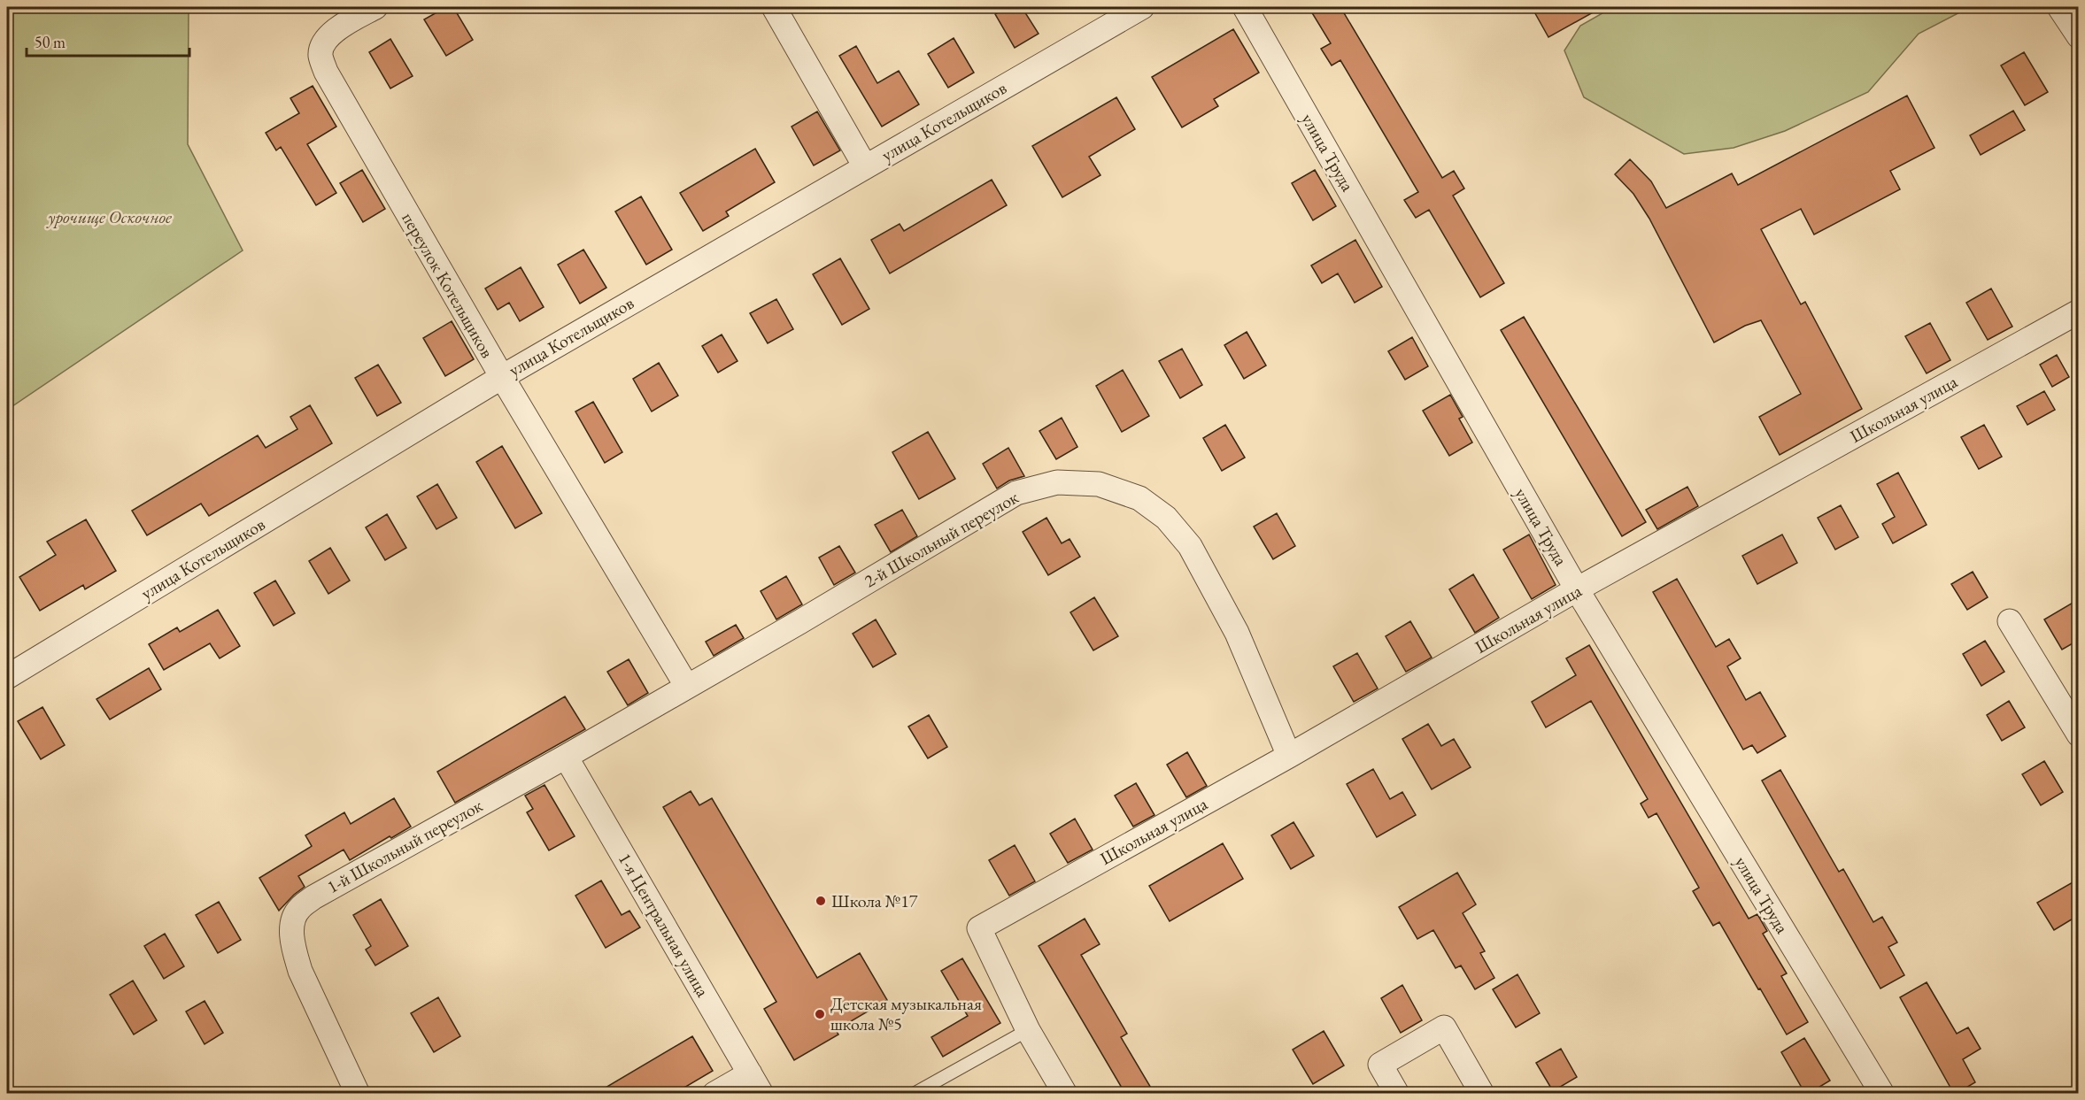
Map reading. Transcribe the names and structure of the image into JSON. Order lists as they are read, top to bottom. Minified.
{"streets":{"street":["улица Котельщиков","улица Труда","переулок Котельщиков","Школьная улица","2-й Школьный переулок","1-й Школьный переулок","1-я Центральная улица"]},"crossings":[["улица Котельщиков","переулок Котельщиков"],["улица Труда","Школьная улица"],["переулок Котельщиков","2-й Школьный переулок"],["переулок Котельщиков","1-й Школьный переулок"],["Школьная улица","2-й Школьный переулок"],["2-й Школьный переулок","1-й Школьный переулок"],["1-й Школьный переулок","1-я Центральная улица"]],"parks":["урочище Оскочное"],"places":["Школа №17","Детская музыкальная школа №5"],"scale_bar":"50 m"}
